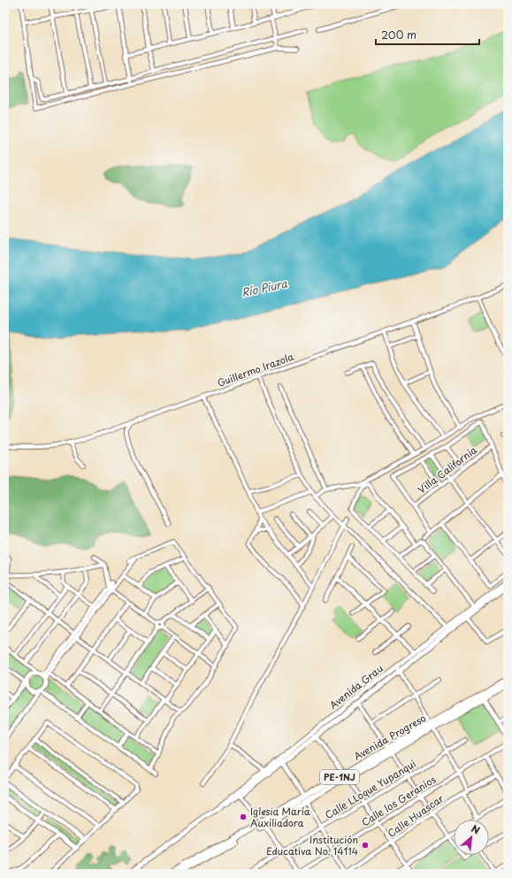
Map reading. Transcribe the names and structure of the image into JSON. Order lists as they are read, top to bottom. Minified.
{"streets":{"main road":["Avenida Progreso","PE-1NJ"],"street":["Guillermo Irazola","Villa California","Avenida Grau","Calle LLoque Yupanqui","Calle los Geranios","Calle Huascar"]},"water":["Río Piura"],"places":["Iglesia María Auxiliadora","Institución Educativa No. 14114"],"scale_bar":"200 m","north":"top right"}
